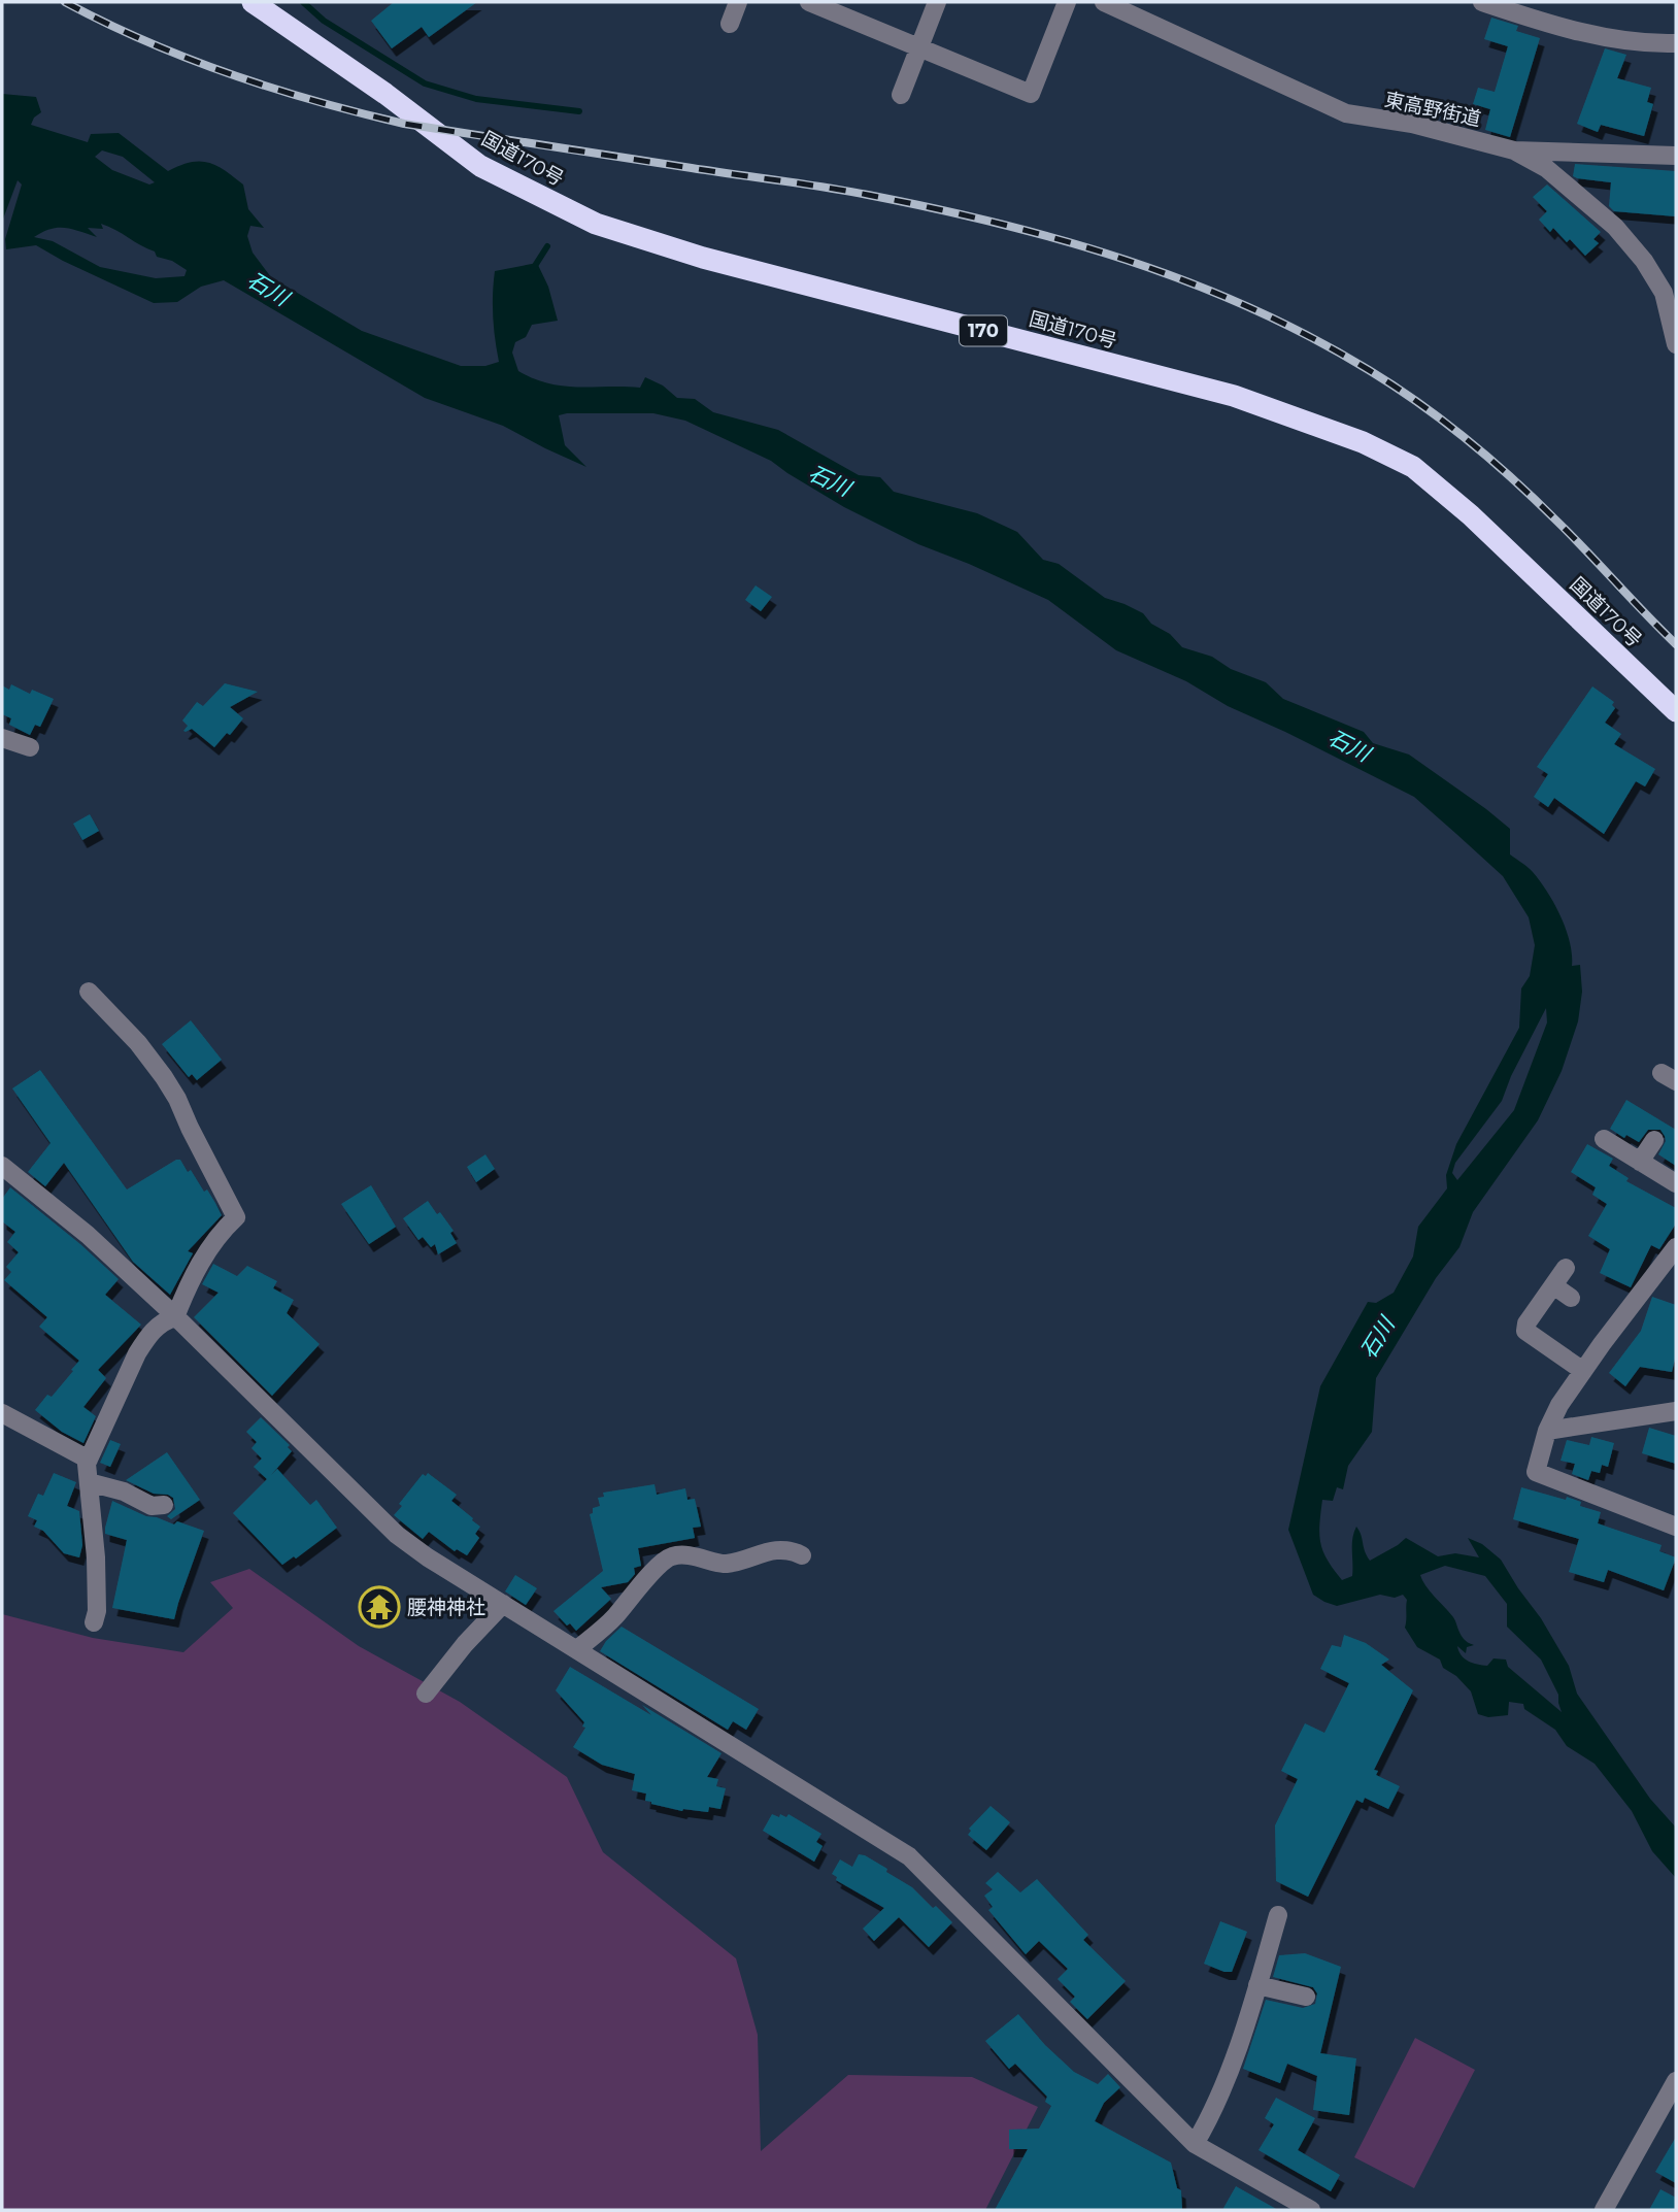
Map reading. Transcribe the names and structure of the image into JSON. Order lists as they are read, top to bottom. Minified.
{"streets":{"highway":["国道170号","170"],"street":["東高野街道"]},"water":["石川"],"places":{"temple":["腰神神社"]}}
